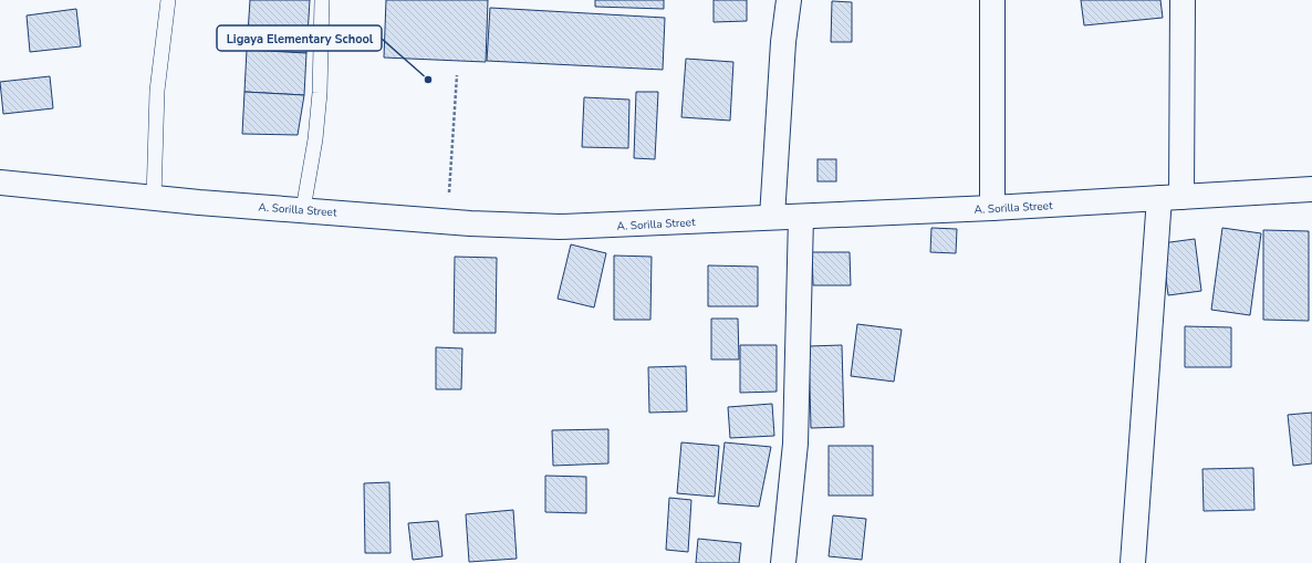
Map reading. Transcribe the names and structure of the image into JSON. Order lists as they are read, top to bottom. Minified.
{"streets":{"street":["A. Sorilla Street"]},"places":["Ligaya Elementary School"]}
